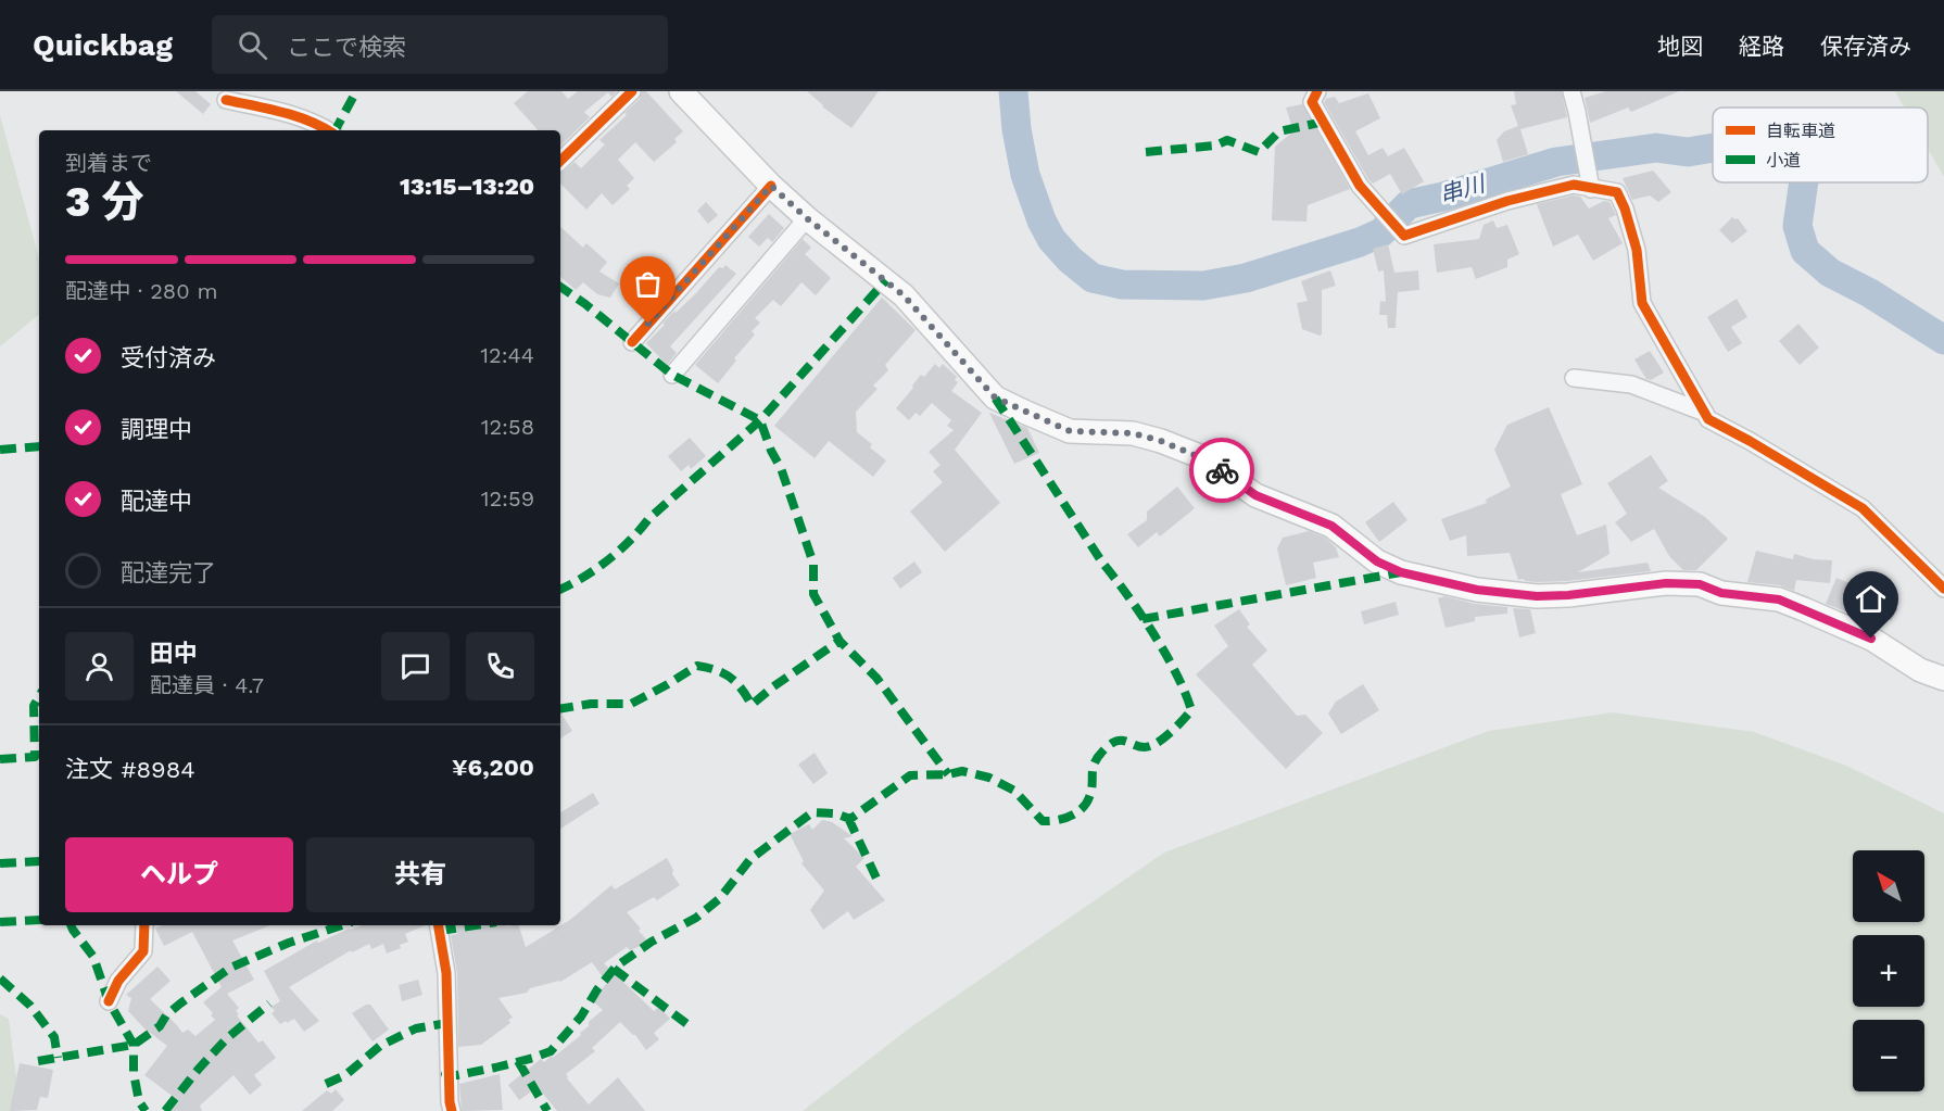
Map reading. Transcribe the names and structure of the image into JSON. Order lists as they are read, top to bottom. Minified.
{"water":["串川"],"legend":["自転車道","小道"],"north":"top left","page":{"header":"Quickbag","search":"ここで検索","nav":["地図","経路","保存済み"],"heading":["3 分","到着まで","13:15–13:20"],"panel":["田中","配達員 · 4.7","注文 #8984","¥6,200"],"bar":"配達中 · 280 m","list":[["受付済み","12:44"],["調理中","12:58"],["配達中","12:59"],"配達完了"],"buttons":["ヘルプ","共有"],"map_buttons":["+","−"]}}
